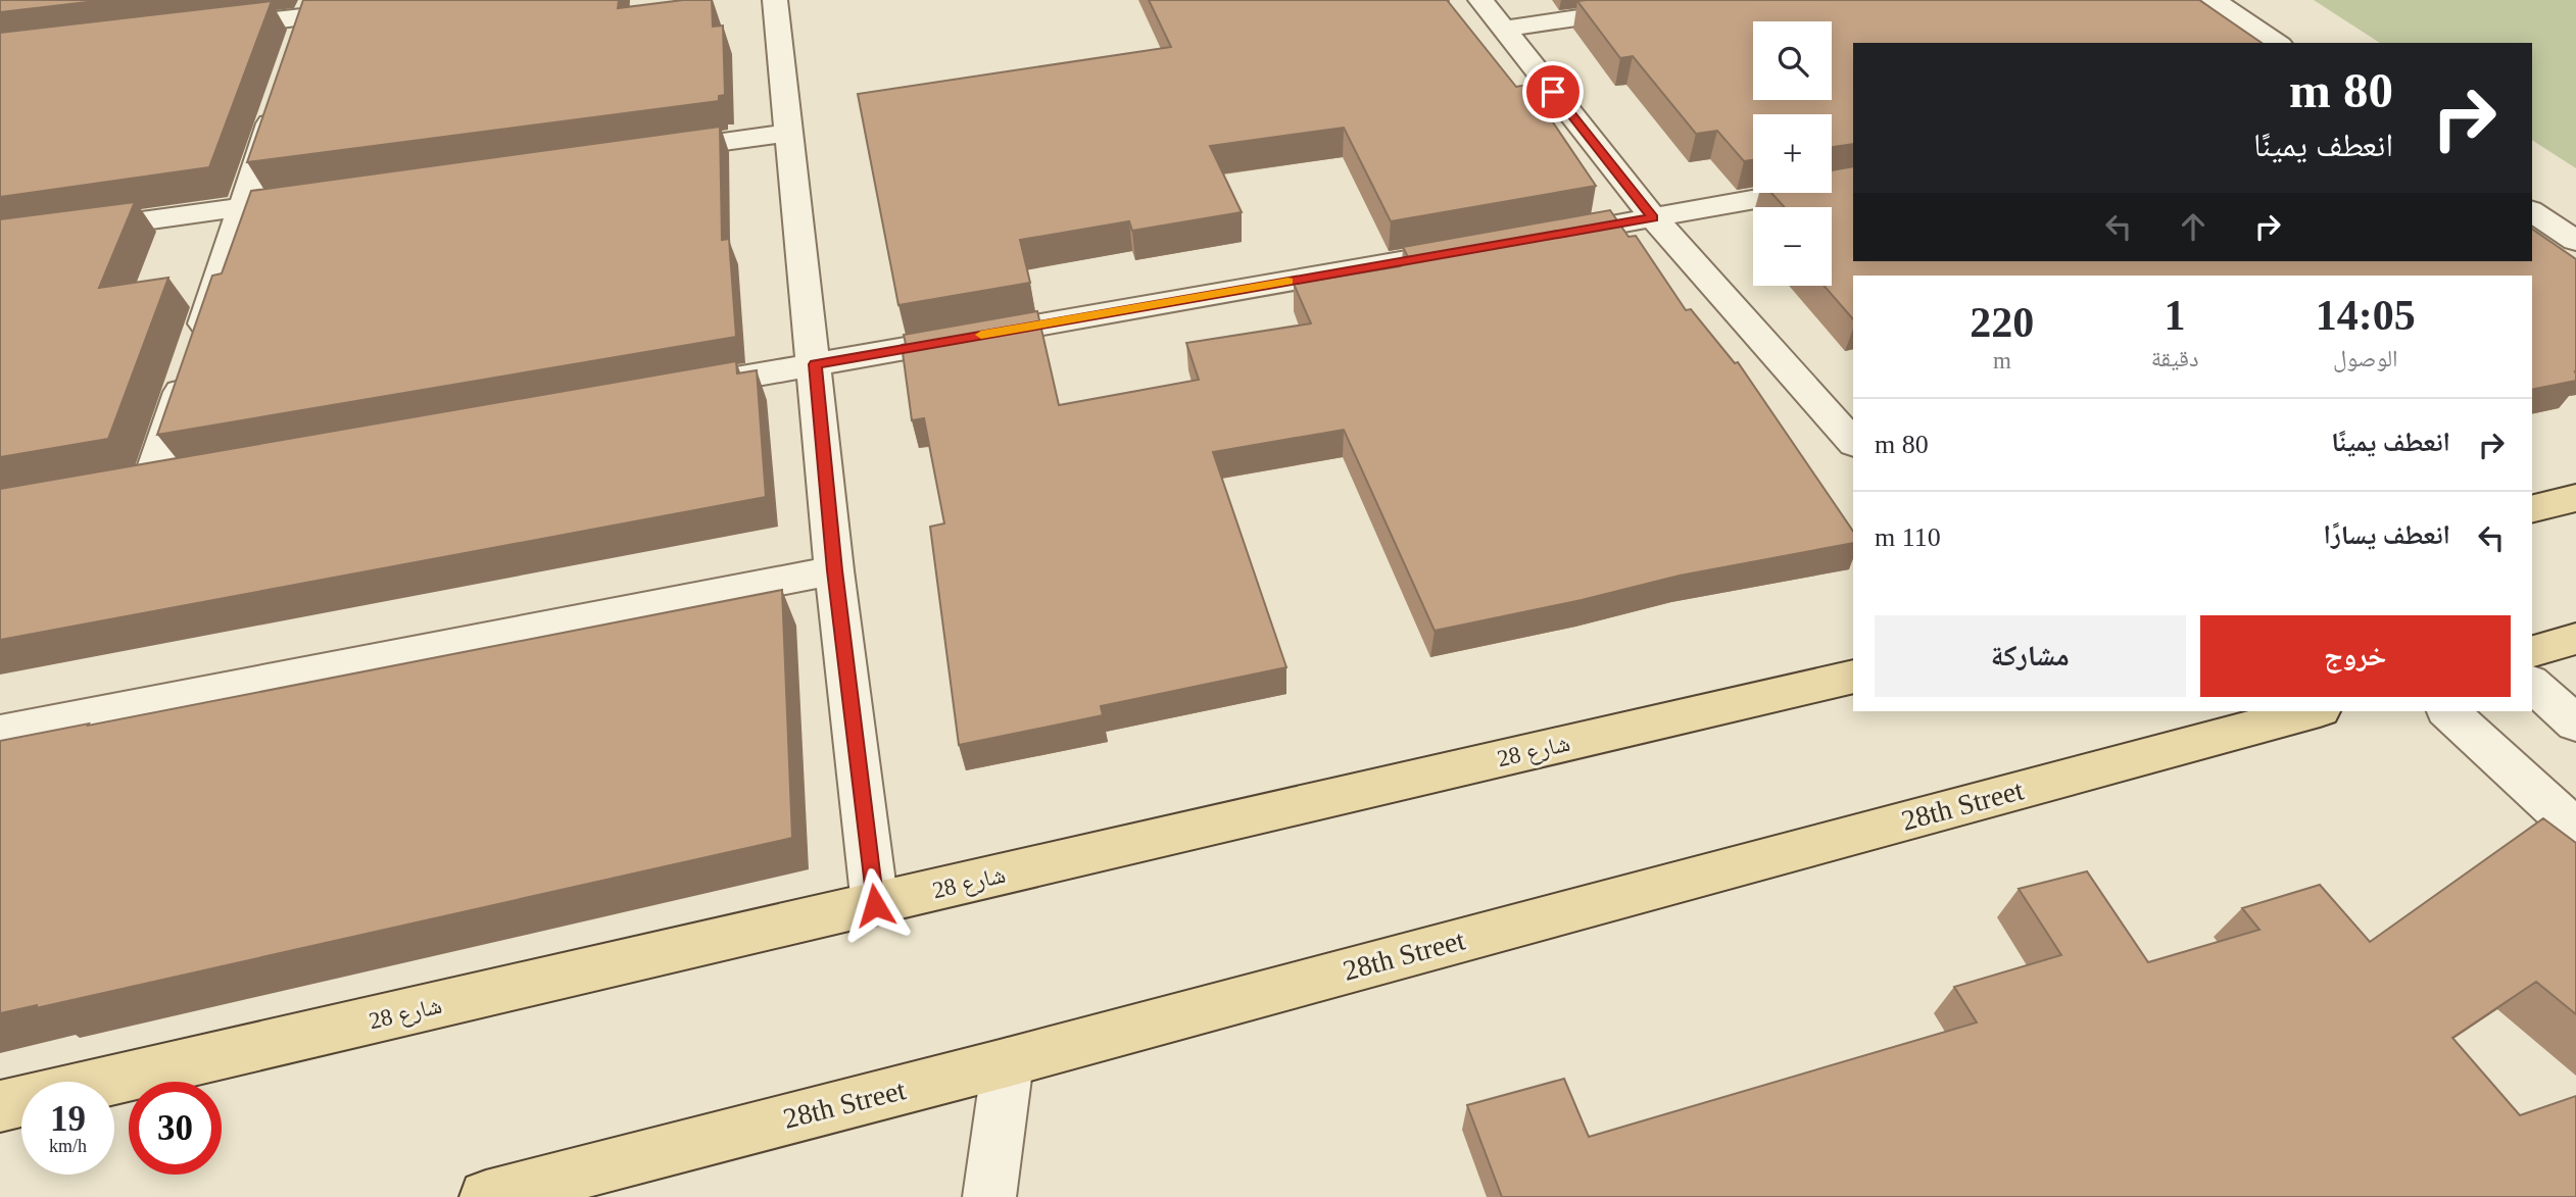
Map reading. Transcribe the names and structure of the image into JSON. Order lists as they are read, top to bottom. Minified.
{"streets":{"main road":["شارع 28","28th Street"]},"page":{"map_buttons":["+","−"],"turn":["80 m","انعطف يمينًا"],"eta":["14:05","الوصول","1","دقيقة","220","m"],"list":[{"name":"انعطف يمينًا","value":"80 m"},{"name":"انعطف يسارًا","value":"110 m"}],"buttons":["خروج","مشاركة"],"speed":"19 km/h","limit":"30"}}
